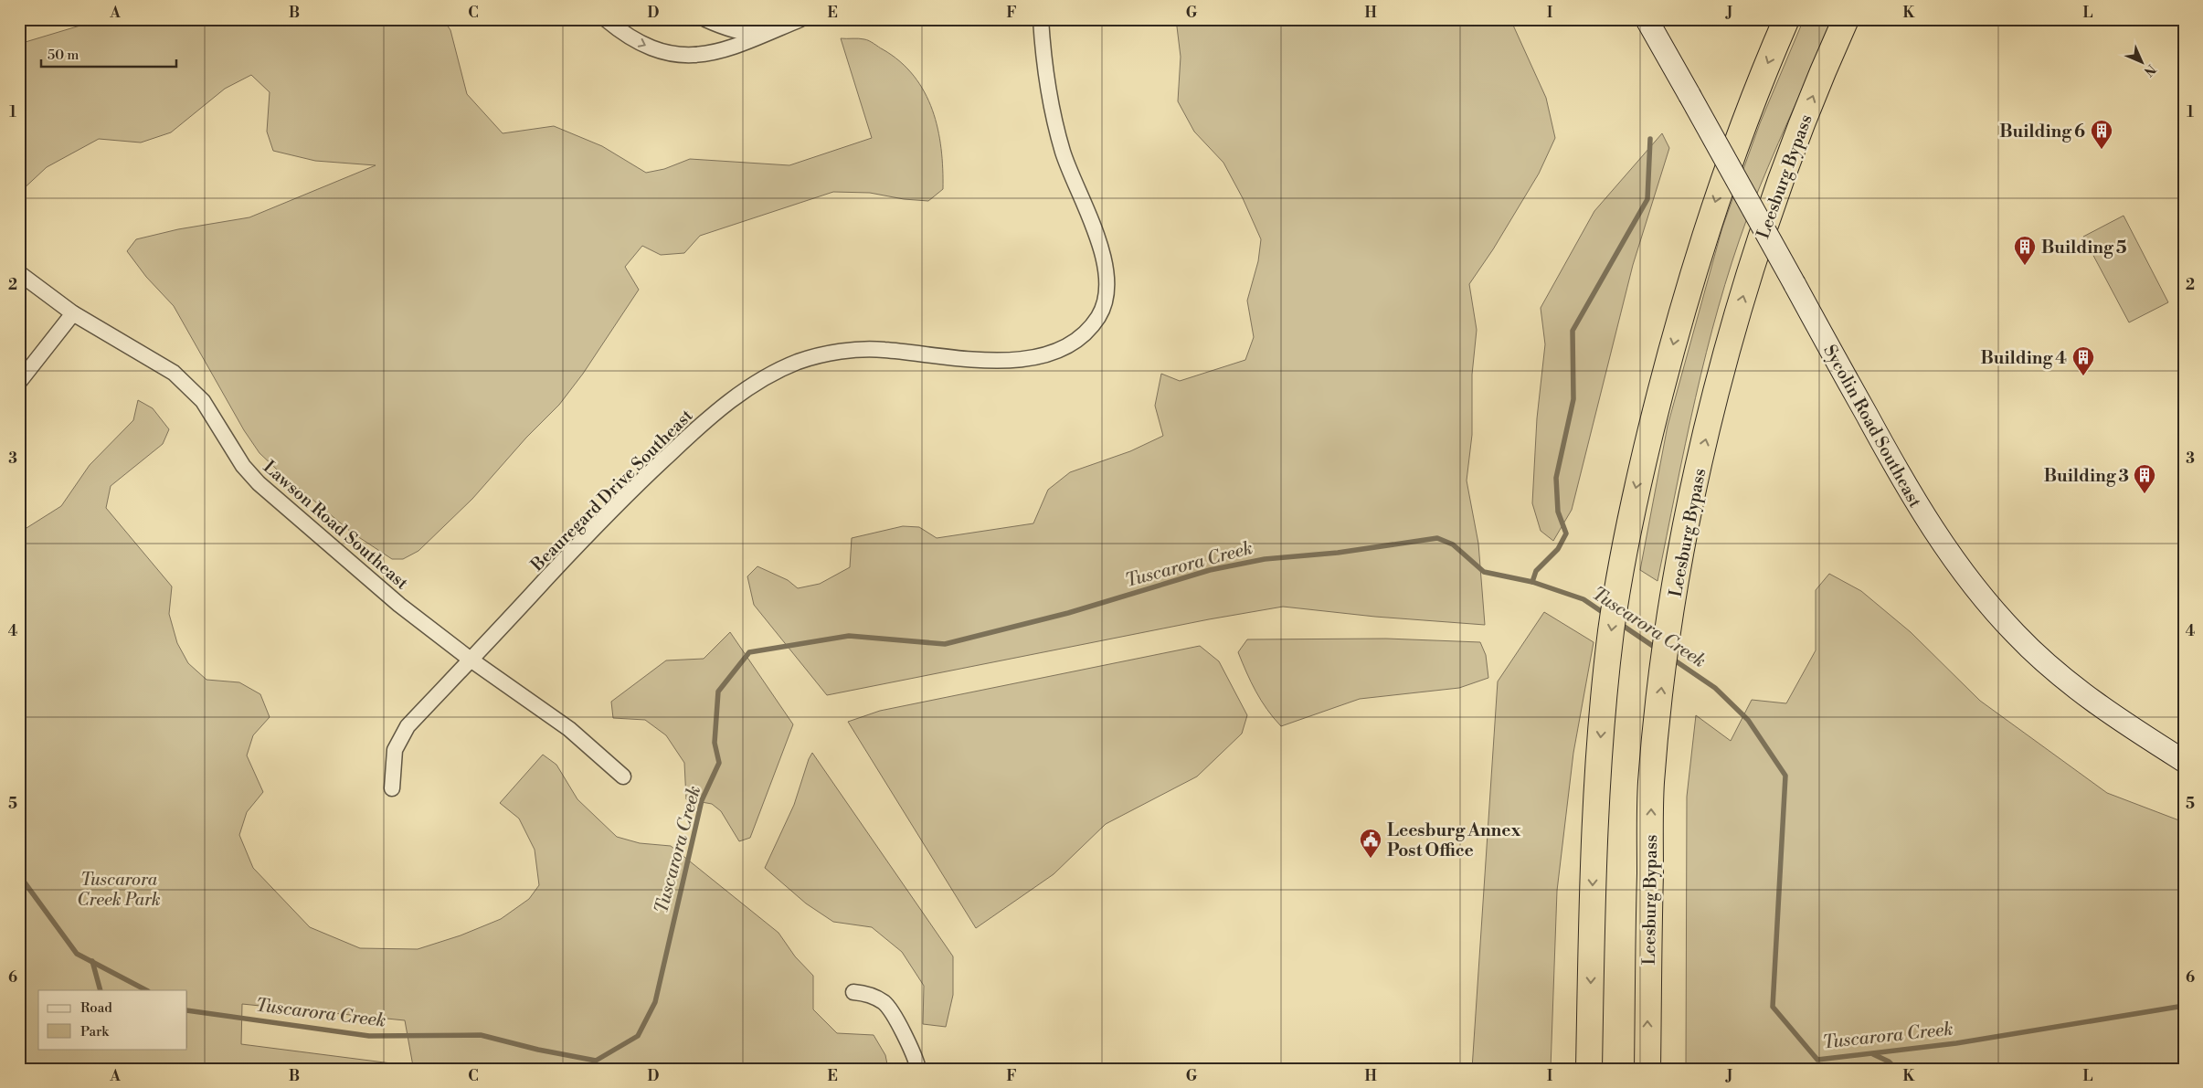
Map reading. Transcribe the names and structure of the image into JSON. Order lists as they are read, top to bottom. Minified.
{"streets":{"highway":["Leesburg Bypass"],"main road":["Sycolin Road Southeast"],"street":["Beauregard Drive Southeast","Lawson Road Southeast"]},"crossings":[["Beauregard Drive Southeast","Lawson Road Southeast"]],"water":["Tuscarora Creek"],"parks":["Tuscarora Creek Park"],"places":{"building":["Building 6","Building 5","Building 4","Building 3"],"public building":["Leesburg Annex Post Office"]},"legend":["Road","Park"],"scale_bar":"50 m","north":"bottom right","grid":{"columns":["A","B","C","D","E","F","G","H","I","J","K","L"],"rows":["1","2","3","4","5","6"]}}
